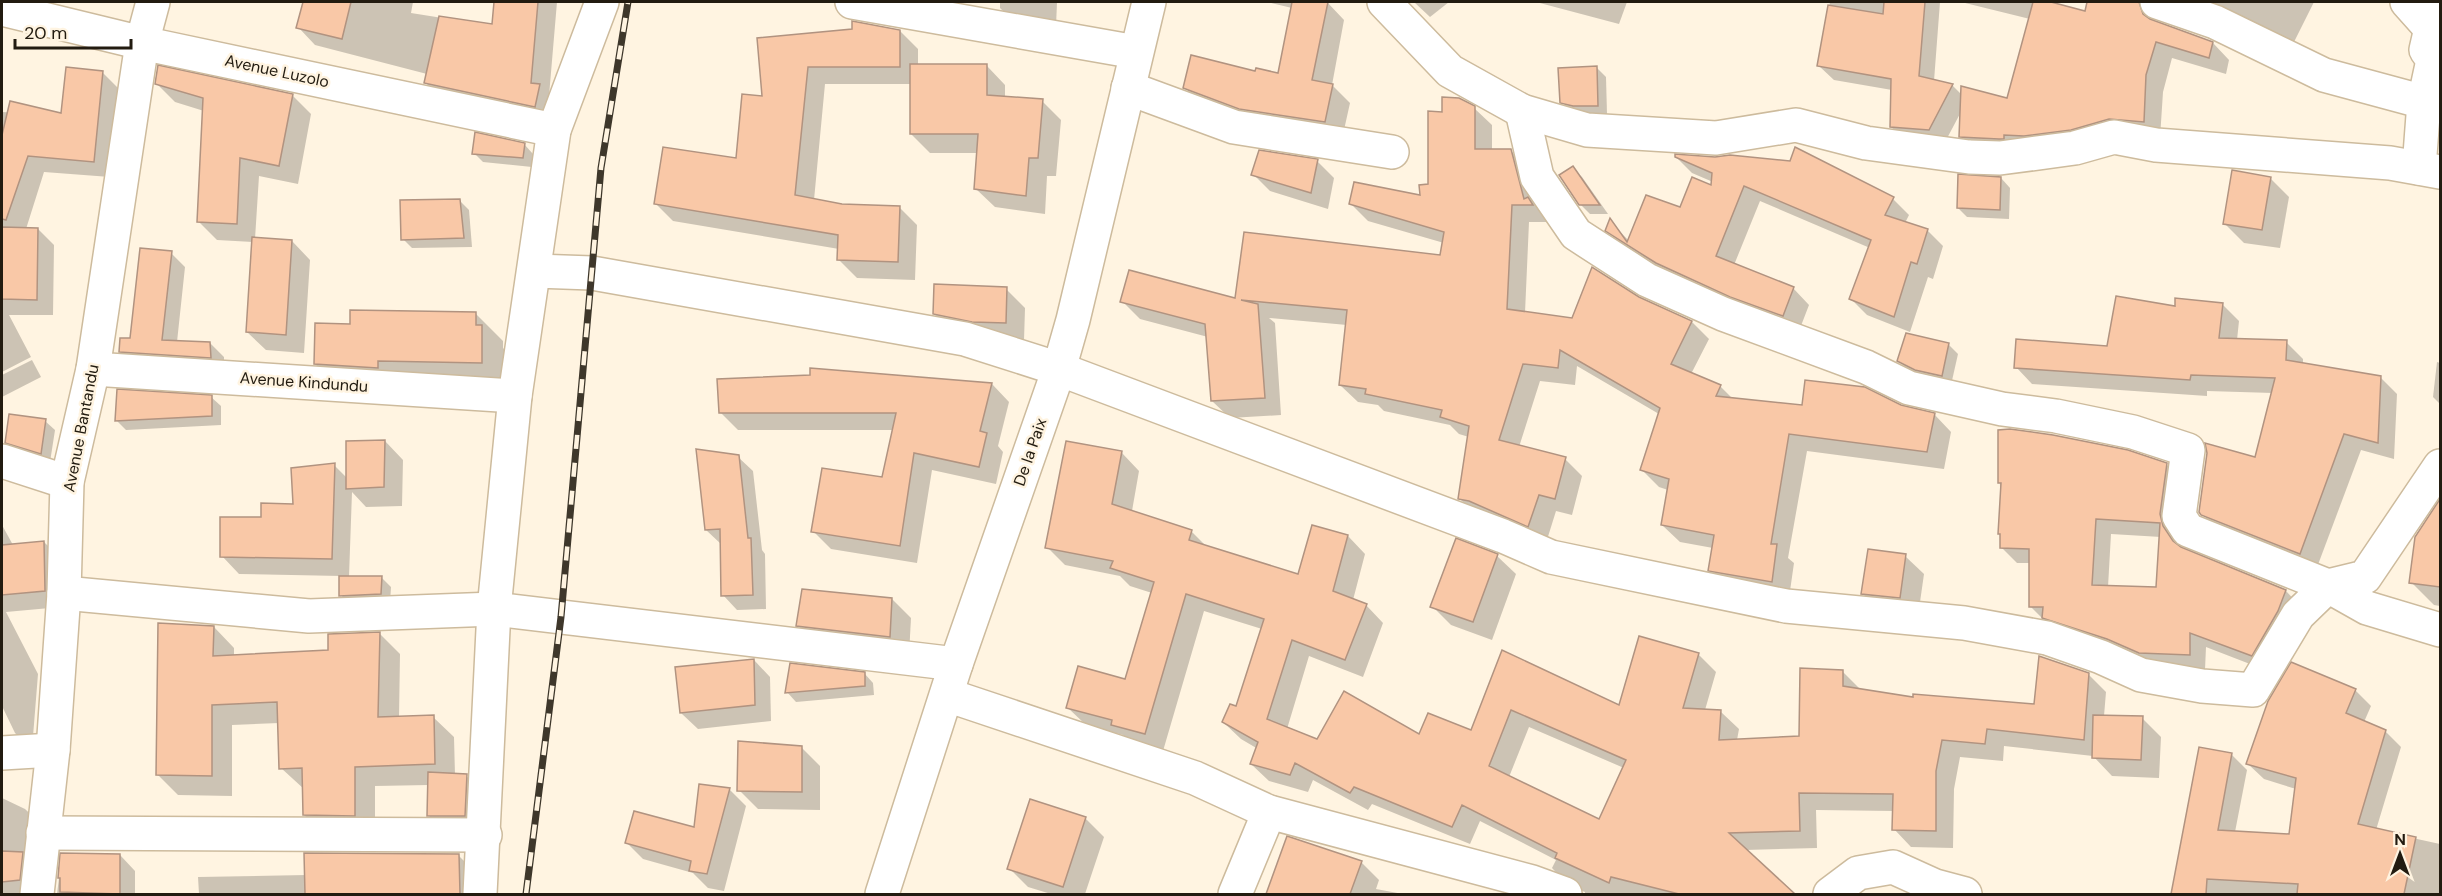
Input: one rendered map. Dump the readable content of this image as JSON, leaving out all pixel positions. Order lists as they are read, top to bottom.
{
  "streets": {
    "street": [
      "Avenue Luzolo",
      "Avenue Kindundu",
      "Avenue Bantandu",
      "De la Paix"
    ]
  },
  "crossings": [
    ["Avenue Luzolo", "Avenue Bantandu"],
    ["Avenue Kindundu", "Avenue Bantandu"]
  ],
  "scale_bar": "20 m",
  "north": "top"
}
